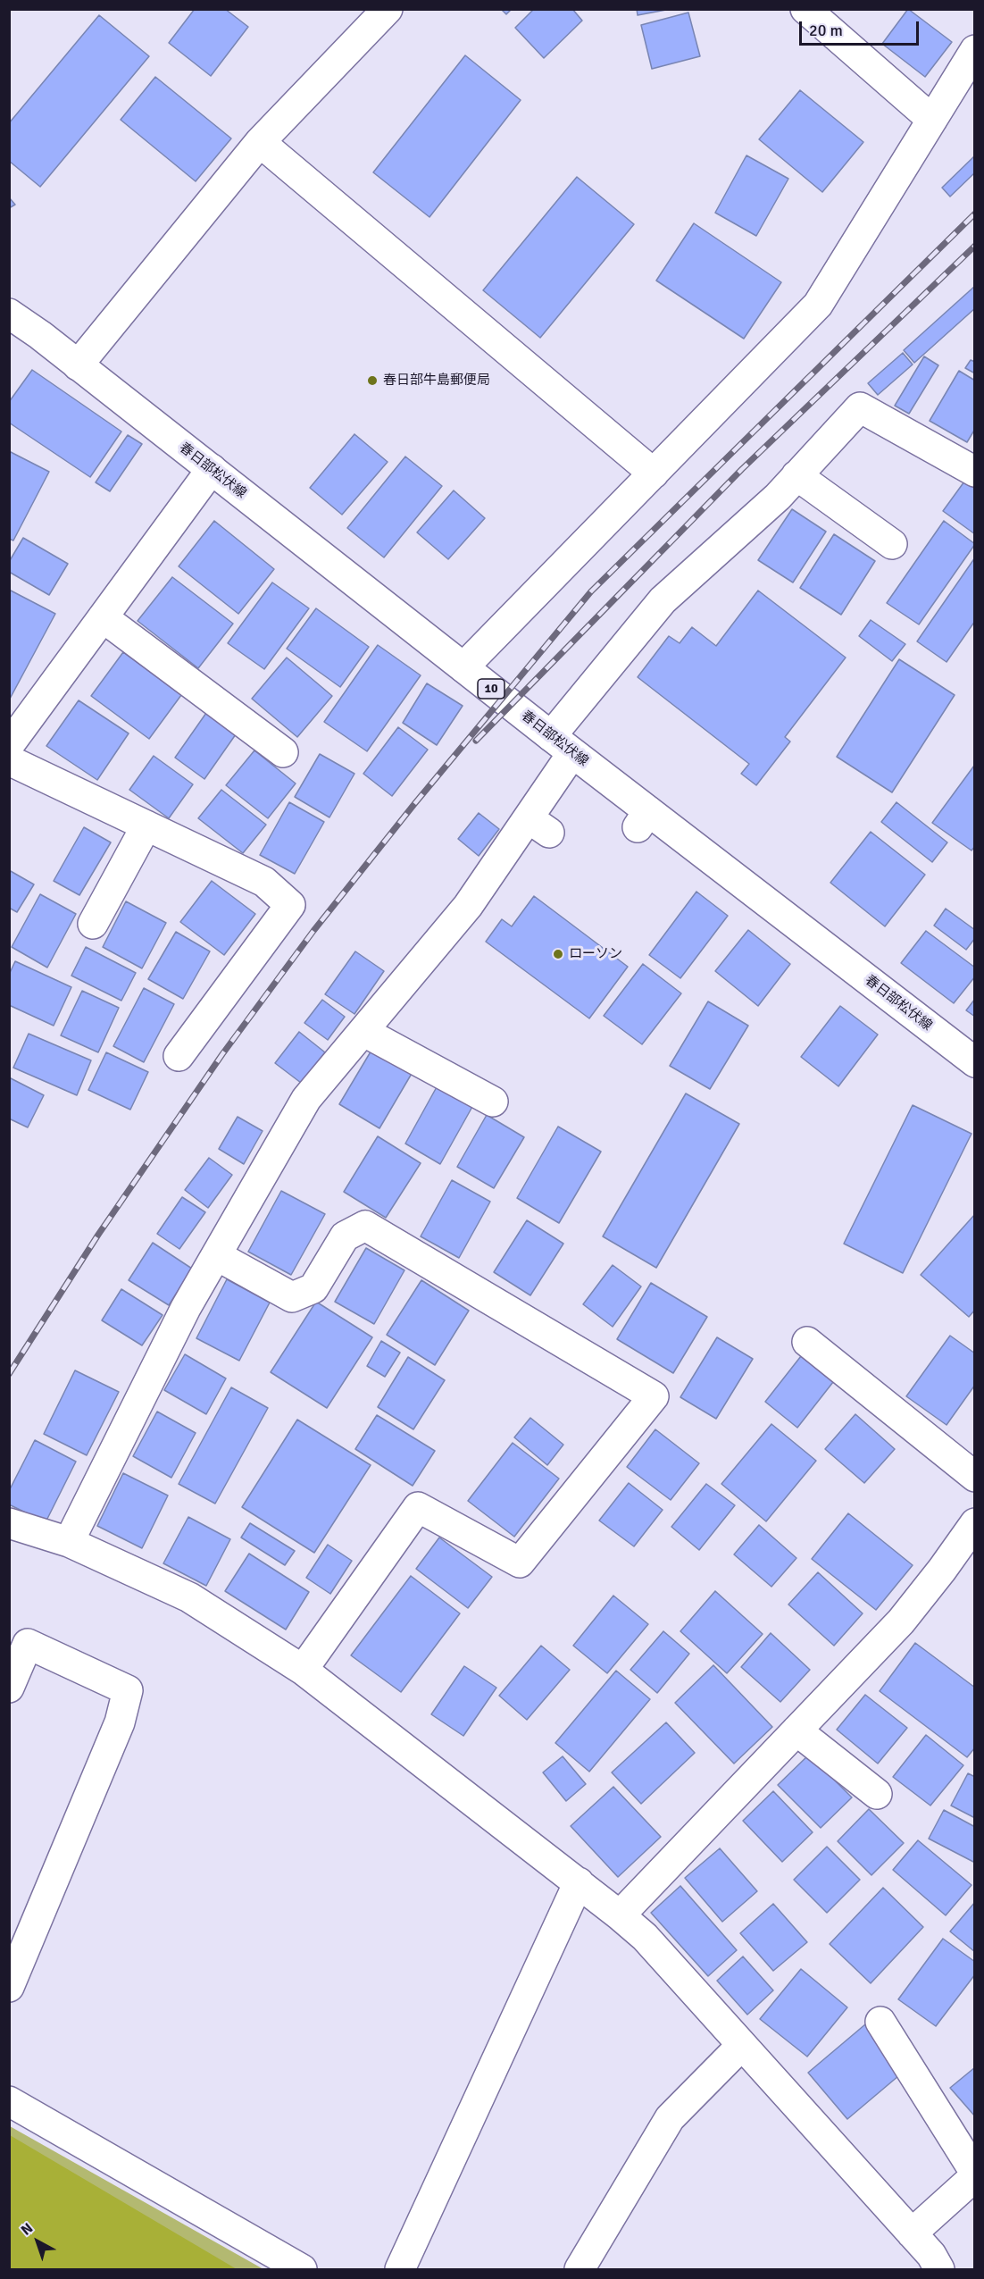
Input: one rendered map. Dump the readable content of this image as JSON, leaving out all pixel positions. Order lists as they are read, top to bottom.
{
  "streets": {
    "street": ["春日部松伏線", "10"]
  },
  "places": ["春日部牛島郵便局", "ローソン"],
  "scale_bar": "20 m",
  "north": "top left"
}
